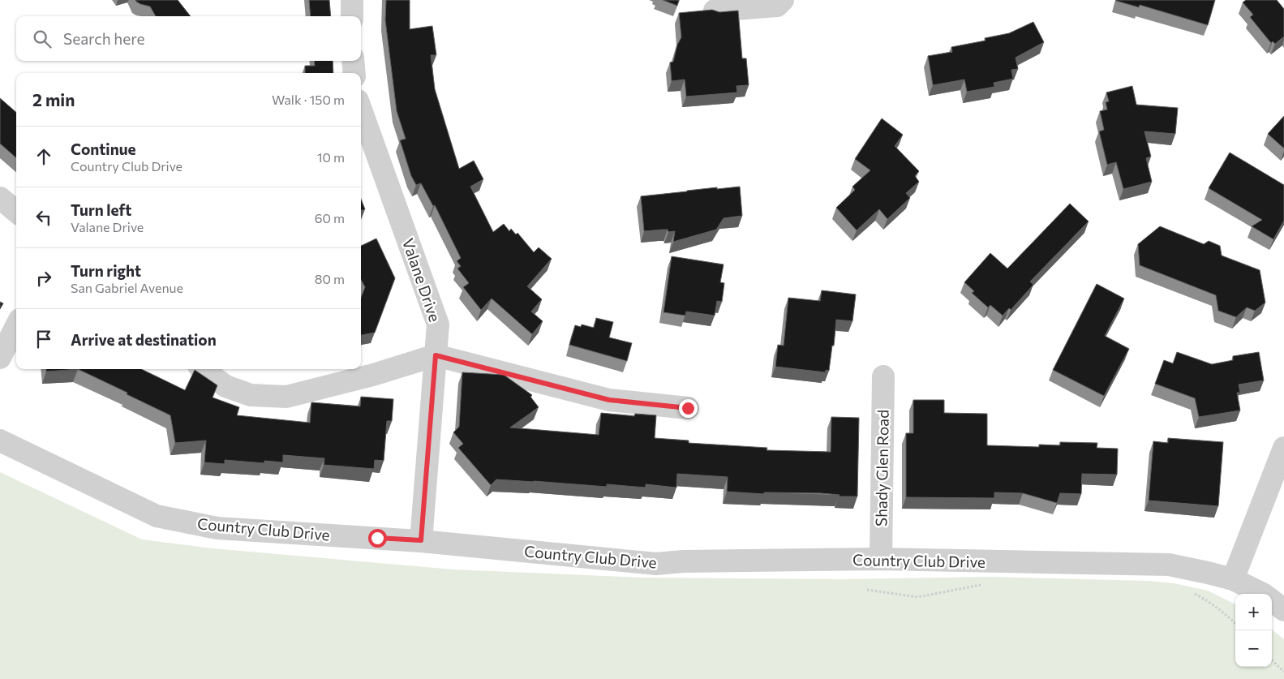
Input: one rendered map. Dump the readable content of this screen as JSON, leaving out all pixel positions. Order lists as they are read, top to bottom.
{
  "streets": {
    "street": ["Valane Drive", "Shady Glen Road", "Country Club Drive"]
  },
  "crossings": [
    ["Valane Drive", "Country Club Drive"],
    ["Shady Glen Road", "Country Club Drive"]
  ],
  "page": {
    "search": "Search here",
    "heading": ["2 min", "Walk · 150 m"],
    "list": [
      ["Continue", "Country Club Drive", "10 m"],
      ["Turn left", "Valane Drive", "60 m"],
      ["Turn right", "San Gabriel Avenue", "80 m"],
      "Arrive at destination"
    ],
    "map_buttons": ["+", "−"]
  }
}
